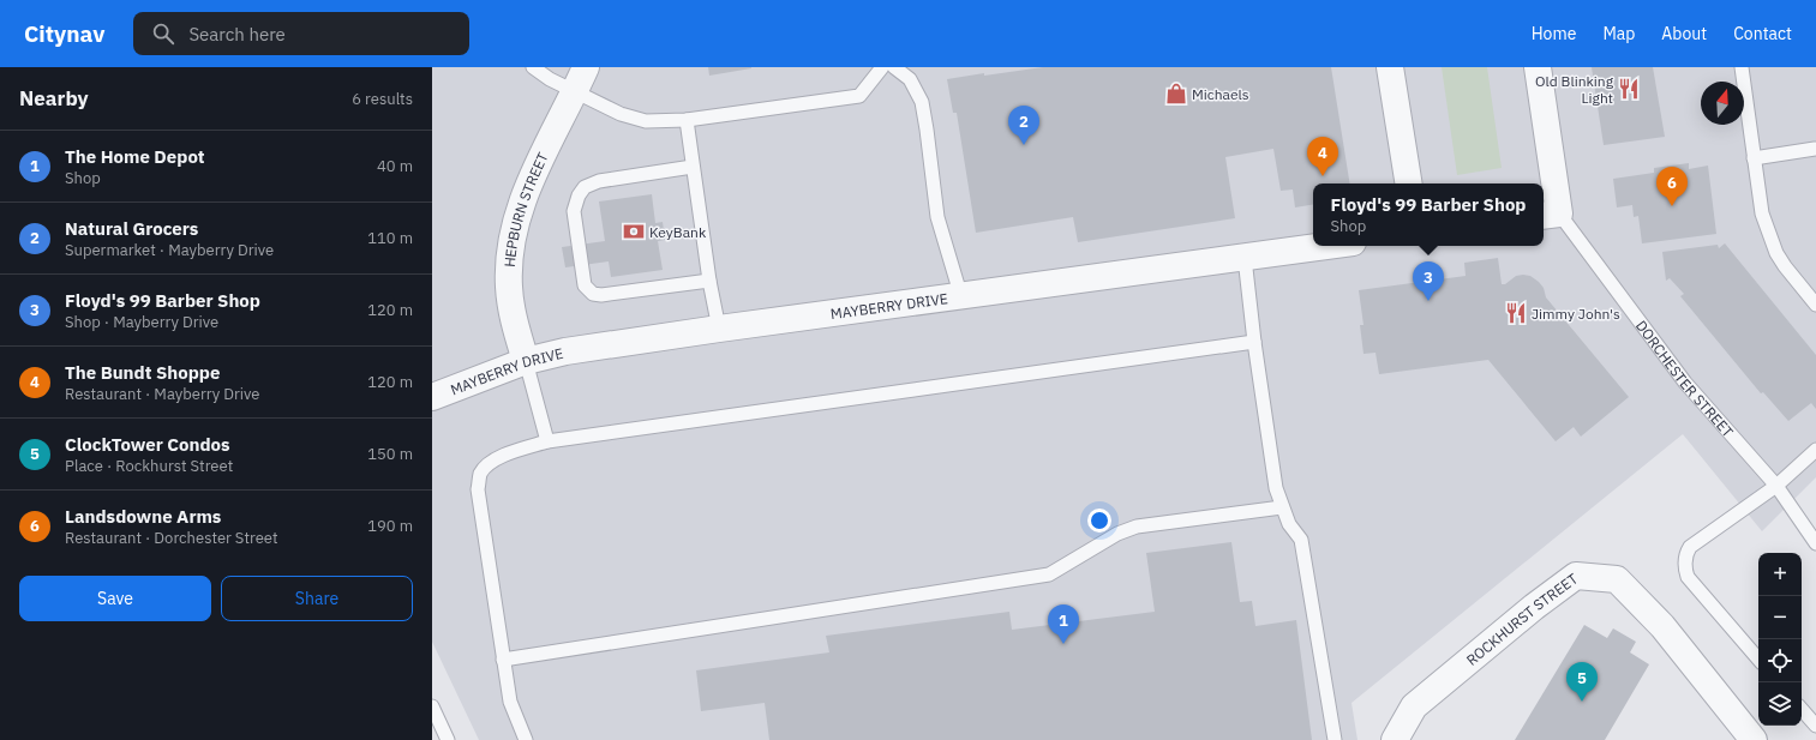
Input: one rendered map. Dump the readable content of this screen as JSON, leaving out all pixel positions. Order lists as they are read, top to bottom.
{
  "streets": {
    "street": [
      "HEPBURN STREET",
      "MAYBERRY DRIVE",
      "DORCHESTER STREET",
      "ROCKHURST STREET"
    ]
  },
  "crossings": [
    ["HEPBURN STREET", "MAYBERRY DRIVE"]
  ],
  "places": {
    "restaurant": ["Old Blinking Light", "Jimmy John's"],
    "shop": ["Michaels"],
    "bank": ["KeyBank"]
  },
  "north": "top",
  "page": {
    "header": "Citynav",
    "search": "Search here",
    "nav": [
      "Home",
      "Map",
      "About",
      "Contact"
    ],
    "heading": ["Nearby", "6 results"],
    "pins": [
      "2",
      "4",
      "6",
      "3",
      "1",
      "5"
    ],
    "list": [
      {
        "mark": "1",
        "name": "The Home Depot",
        "note": "Shop",
        "value": "40 m"
      },
      {
        "mark": "2",
        "name": "Natural Grocers",
        "note": "Supermarket · Mayberry Drive",
        "value": "110 m"
      },
      {
        "mark": "3",
        "name": "Floyd's 99 Barber Shop",
        "note": "Shop · Mayberry Drive",
        "value": "120 m"
      },
      {
        "mark": "4",
        "name": "The Bundt Shoppe",
        "note": "Restaurant · Mayberry Drive",
        "value": "120 m"
      },
      {
        "mark": "5",
        "name": "ClockTower Condos",
        "note": "Place · Rockhurst Street",
        "value": "150 m"
      },
      {
        "mark": "6",
        "name": "Landsdowne Arms",
        "note": "Restaurant · Dorchester Street",
        "value": "190 m"
      }
    ],
    "popup": ["Floyd's 99 Barber Shop", "Shop"],
    "map_buttons": ["+", "−"],
    "buttons": ["Save", "Share"]
  }
}
